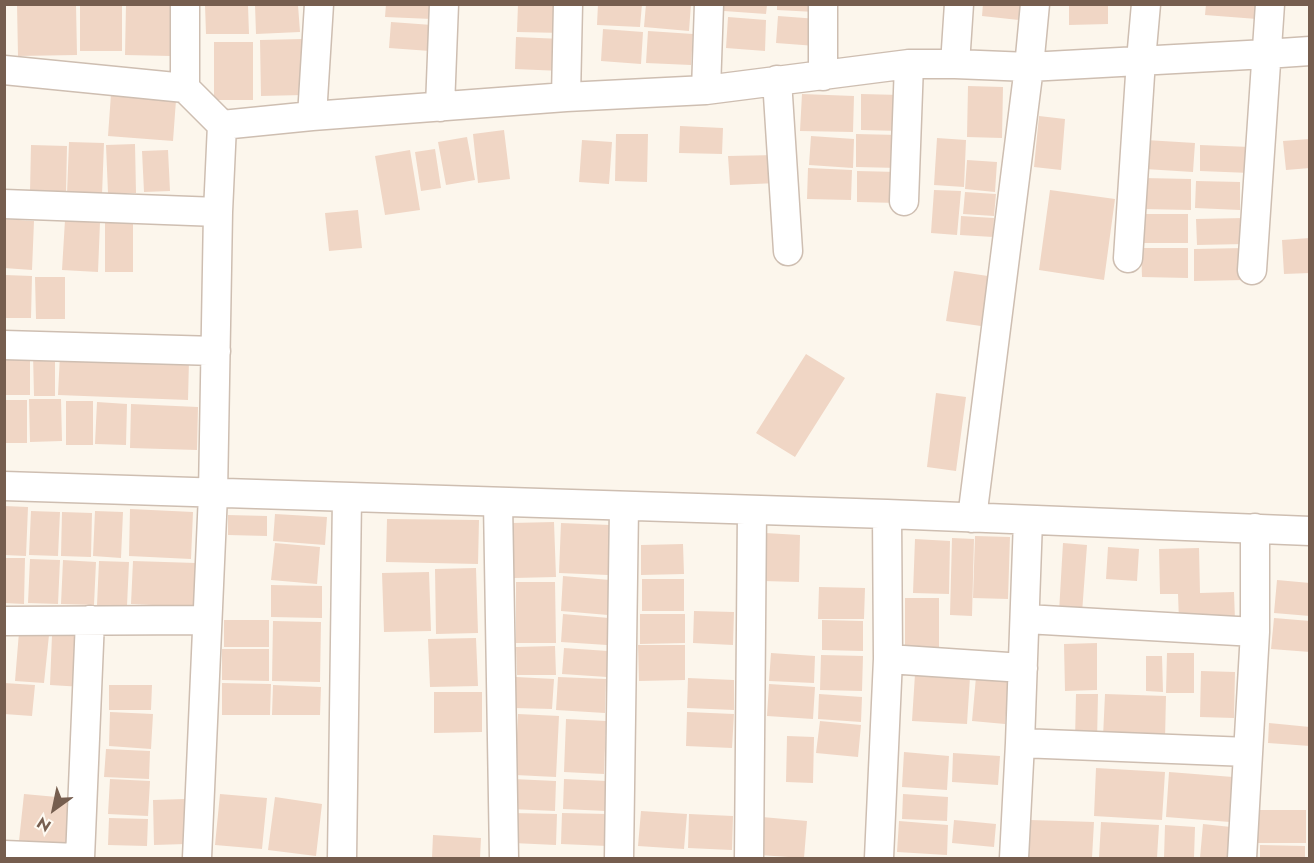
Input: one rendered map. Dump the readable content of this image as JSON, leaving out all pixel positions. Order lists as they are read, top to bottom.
{
  "north": "bottom left"
}
